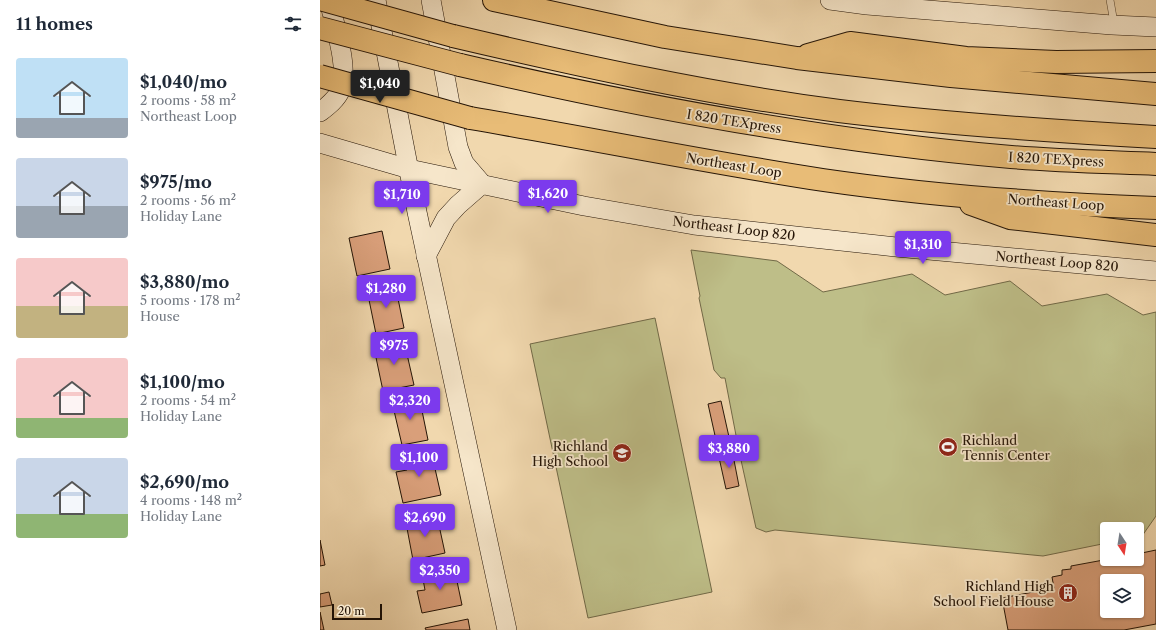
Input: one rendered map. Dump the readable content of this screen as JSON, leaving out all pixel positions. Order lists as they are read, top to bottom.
{
  "streets": {
    "highway": ["I 820 TEXpress", "Northeast Loop"],
    "main road": ["Northeast Loop 820"]
  },
  "places": {
    "sports": ["Richland Tennis Center"],
    "school or university": ["Richland High School"],
    "building": ["Richland High School Field House"]
  },
  "scale_bar": "20 m",
  "north": "bottom",
  "page": {
    "heading": "11 homes",
    "list": [
      {
        "name": "$1,040/mo",
        "note": "2 rooms · 58 m² · Northeast Loop"
      },
      {
        "name": "$975/mo",
        "note": "2 rooms · 56 m² · Holiday Lane"
      },
      {
        "name": "$3,880/mo",
        "note": "5 rooms · 178 m² · House"
      },
      {
        "name": "$1,100/mo",
        "note": "2 rooms · 54 m² · Holiday Lane"
      },
      {
        "name": "$2,690/mo",
        "note": "4 rooms · 148 m² · Holiday Lane"
      }
    ],
    "price": [
      "$1,040",
      "$1,620",
      "$1,710",
      "$1,310",
      "$1,280",
      "$975",
      "$2,320",
      "$3,880",
      "$1,100",
      "$2,690",
      "$2,350"
    ],
    "scale": "20 m"
  }
}
